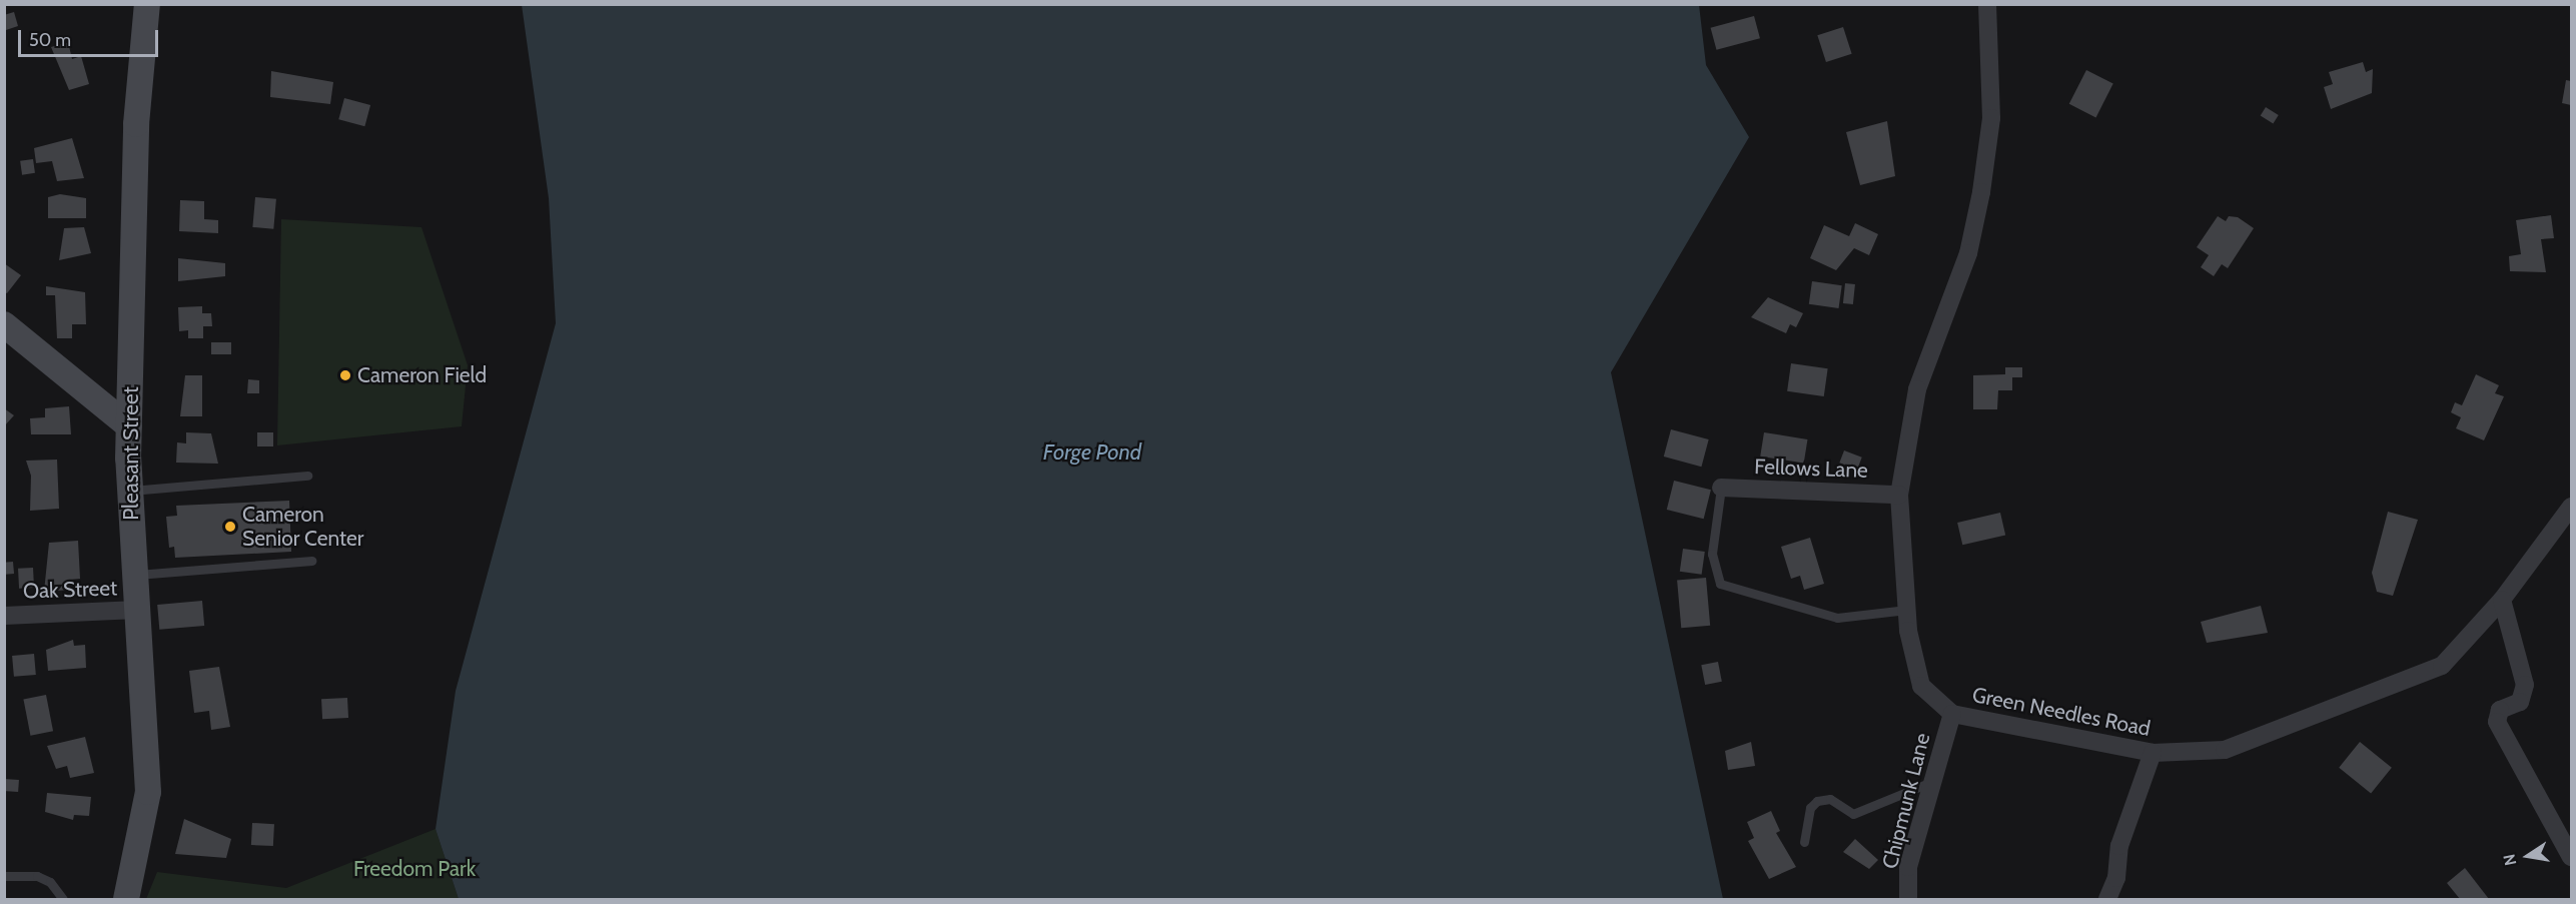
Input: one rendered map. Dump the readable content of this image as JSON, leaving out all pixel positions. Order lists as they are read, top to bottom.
{
  "streets": {
    "main road": ["Pleasant Street"],
    "street": [
      "Fellows Lane",
      "Oak Street",
      "Green Needles Road",
      "Chipmunk Lane"
    ]
  },
  "crossings": [
    ["Pleasant Street", "Oak Street"],
    ["Fellows Lane", "Green Needles Road"],
    ["Green Needles Road", "Chipmunk Lane"]
  ],
  "water": ["Forge Pond"],
  "parks": ["Freedom Park"],
  "places": ["Cameron Field", "Cameron Senior Center"],
  "scale_bar": "50 m",
  "north": "left"
}
